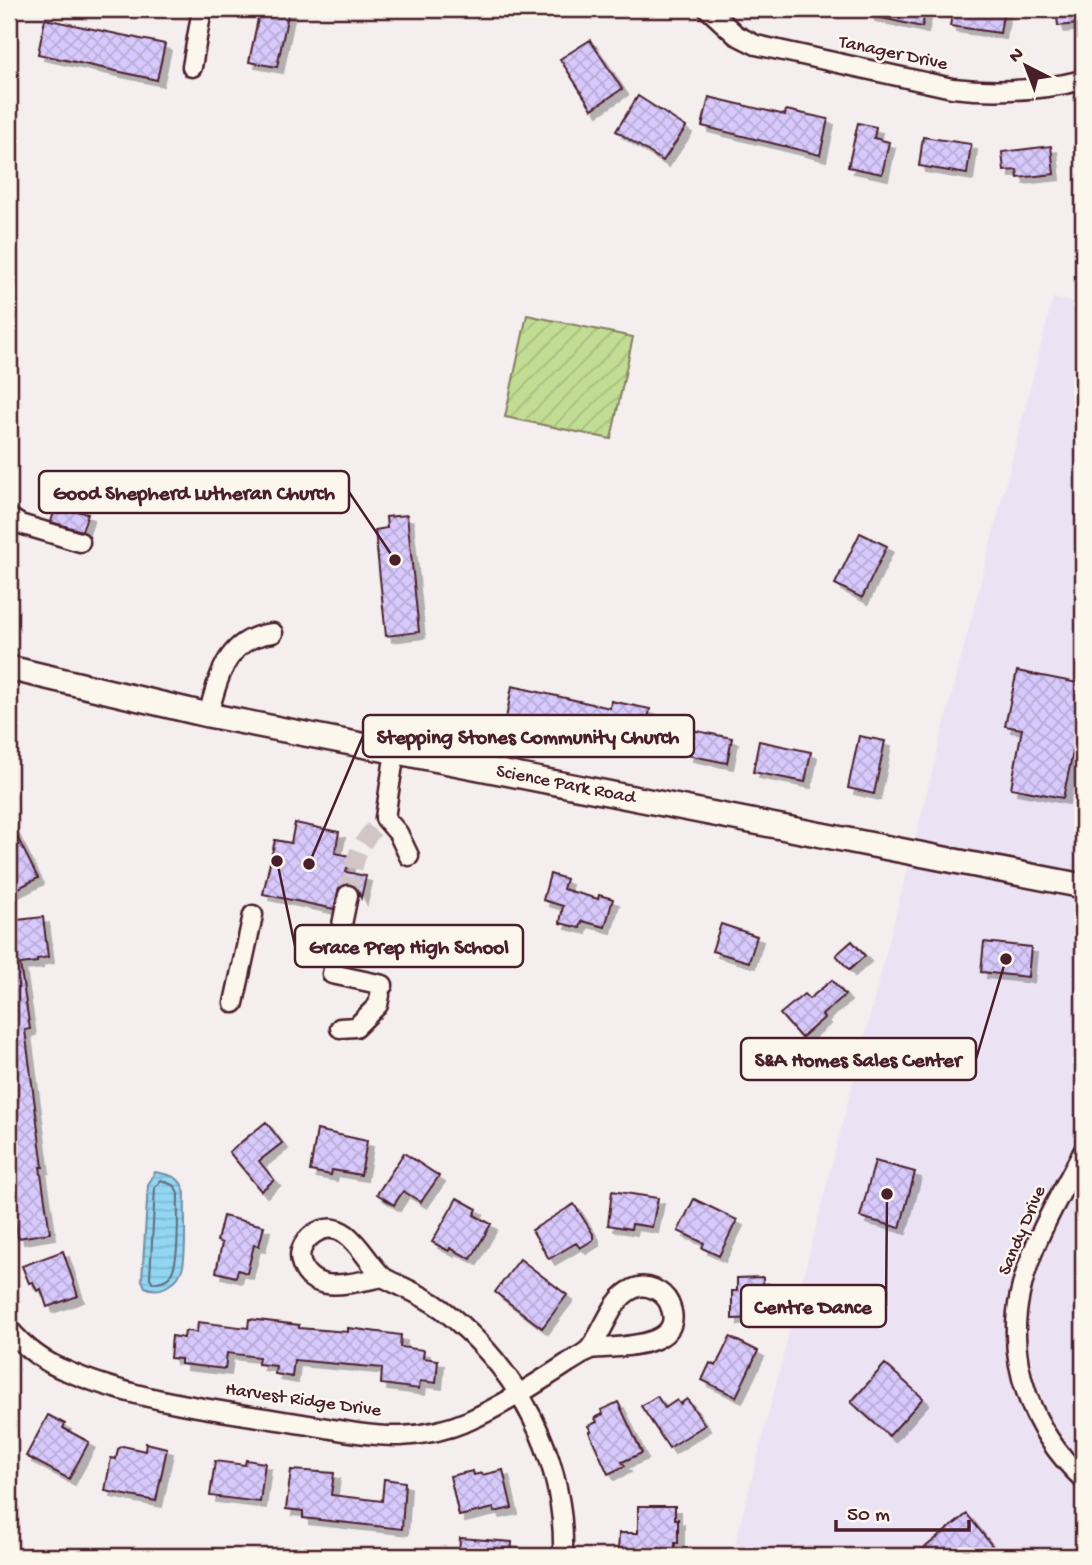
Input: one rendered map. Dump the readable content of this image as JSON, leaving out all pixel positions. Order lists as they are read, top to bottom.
{
  "streets": {
    "main road": ["Science Park Road"],
    "street": ["Tanager Drive", "Sandy Drive", "Harvest Ridge Drive"]
  },
  "places": [
    "Good Shepherd Lutheran Church",
    "Grace Prep High School",
    "Stepping Stones Community Church",
    "S&A Homes Sales Center",
    "Centre Dance"
  ],
  "scale_bar": "50 m",
  "north": "top left"
}
